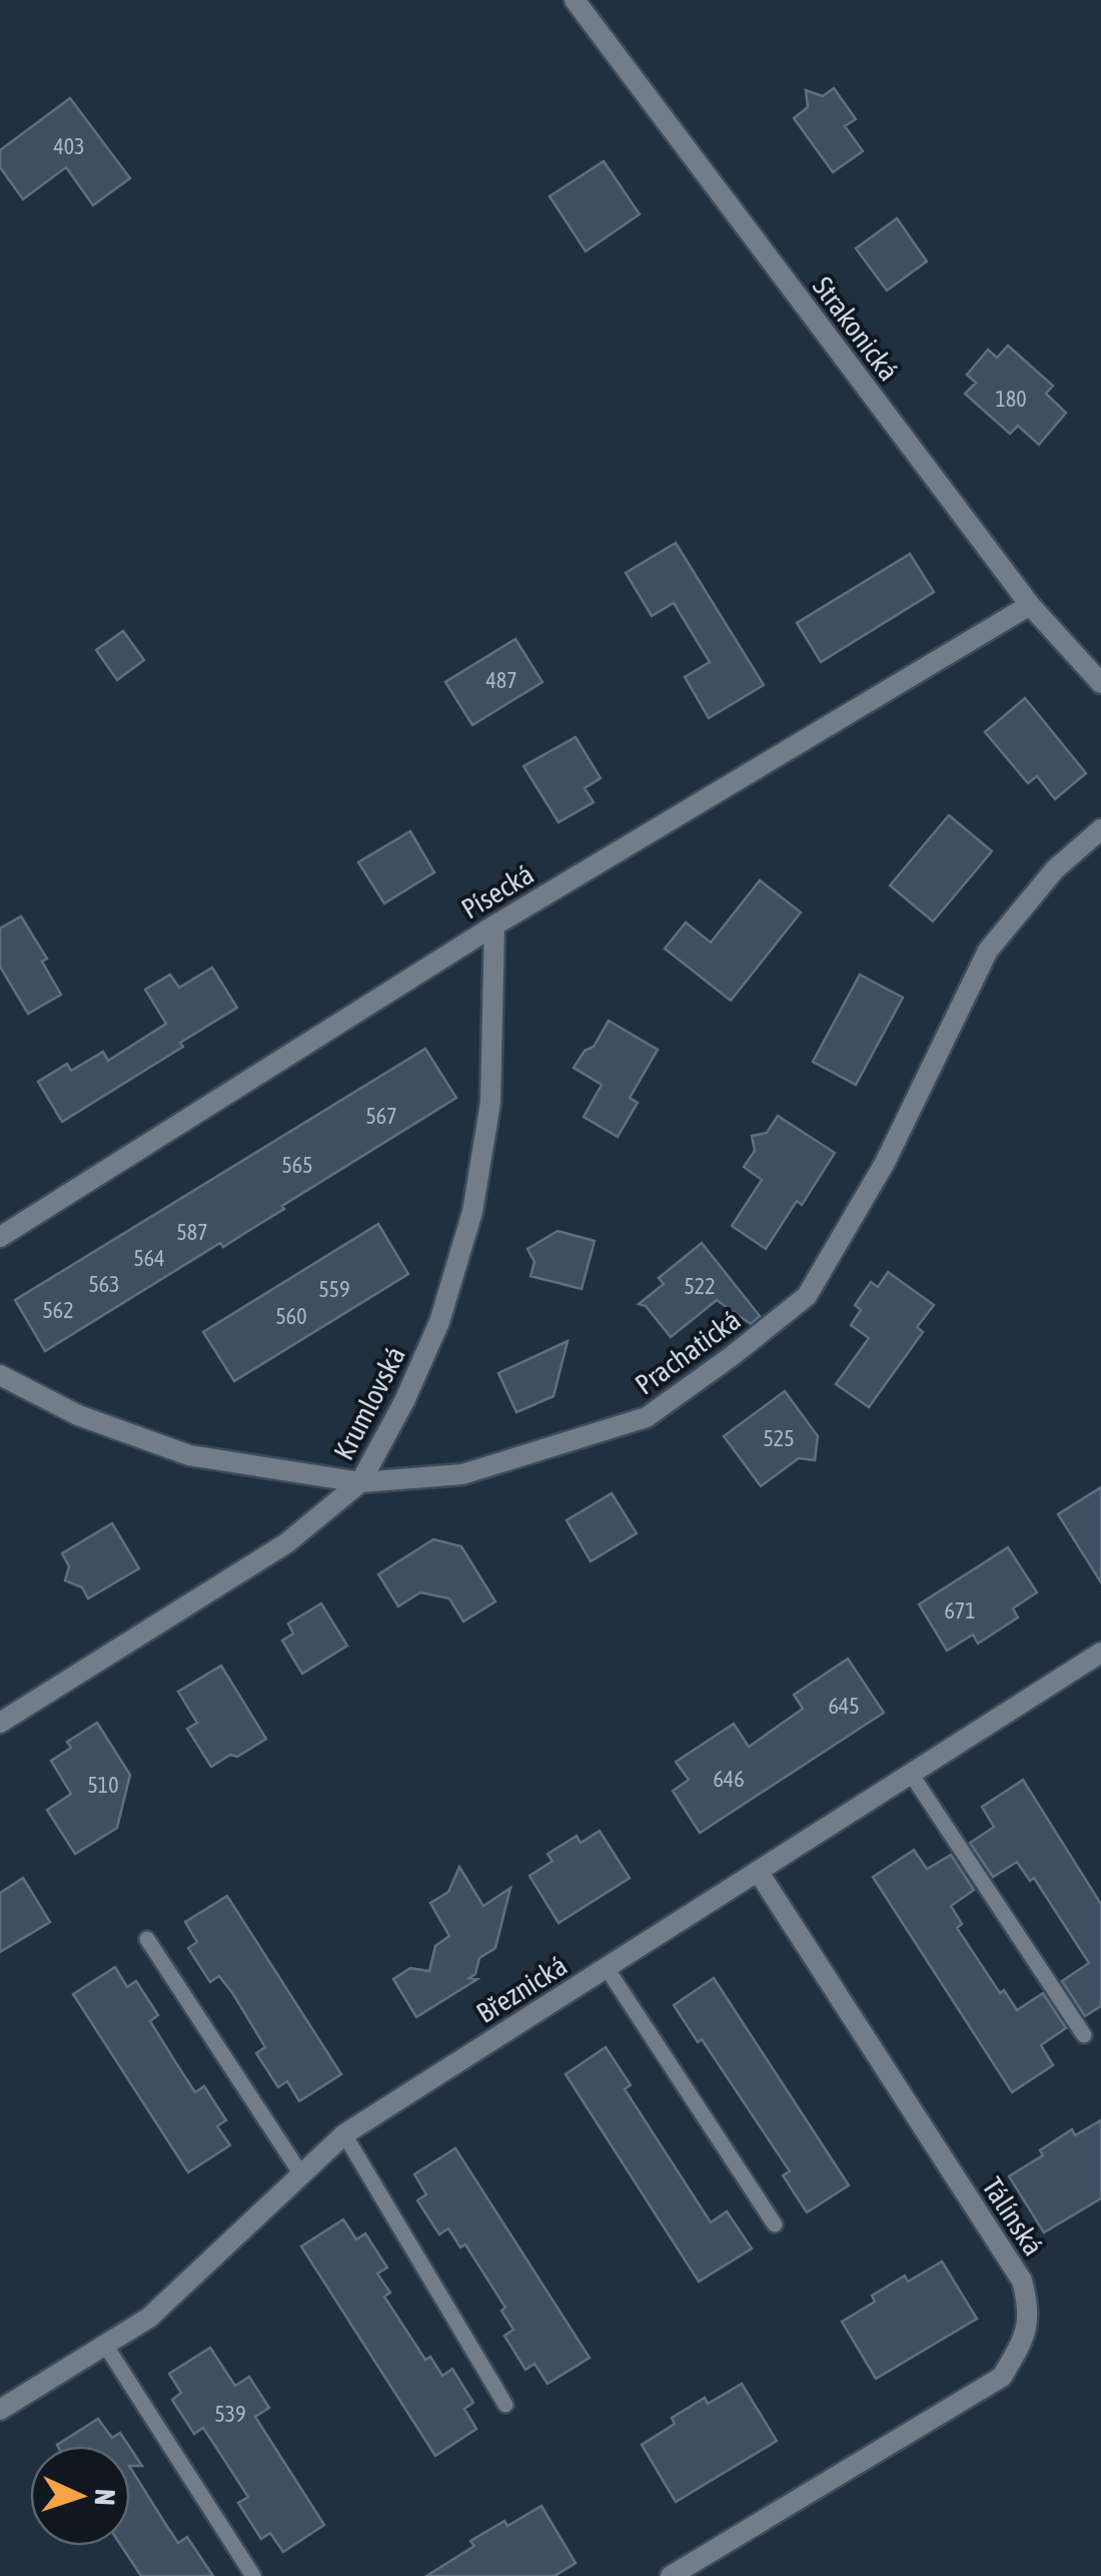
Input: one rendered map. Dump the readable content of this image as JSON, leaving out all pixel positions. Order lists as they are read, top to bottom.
{
  "streets": {
    "street": [
      "Strakonická",
      "Písecká",
      "Prachatická",
      "Krumlovská",
      "Březnická",
      "Tálínská"
    ]
  },
  "crossings": [
    ["Strakonická", "Písecká"],
    ["Písecká", "Krumlovská"],
    ["Prachatická", "Krumlovská"],
    ["Březnická", "Tálínská"]
  ],
  "house_numbers": [
    "403",
    "180",
    "487",
    "567",
    "565",
    "587",
    "564",
    "563",
    "522",
    "559",
    "562",
    "560",
    "525",
    "671",
    "645",
    "646",
    "510",
    "539"
  ],
  "north": "right"
}
